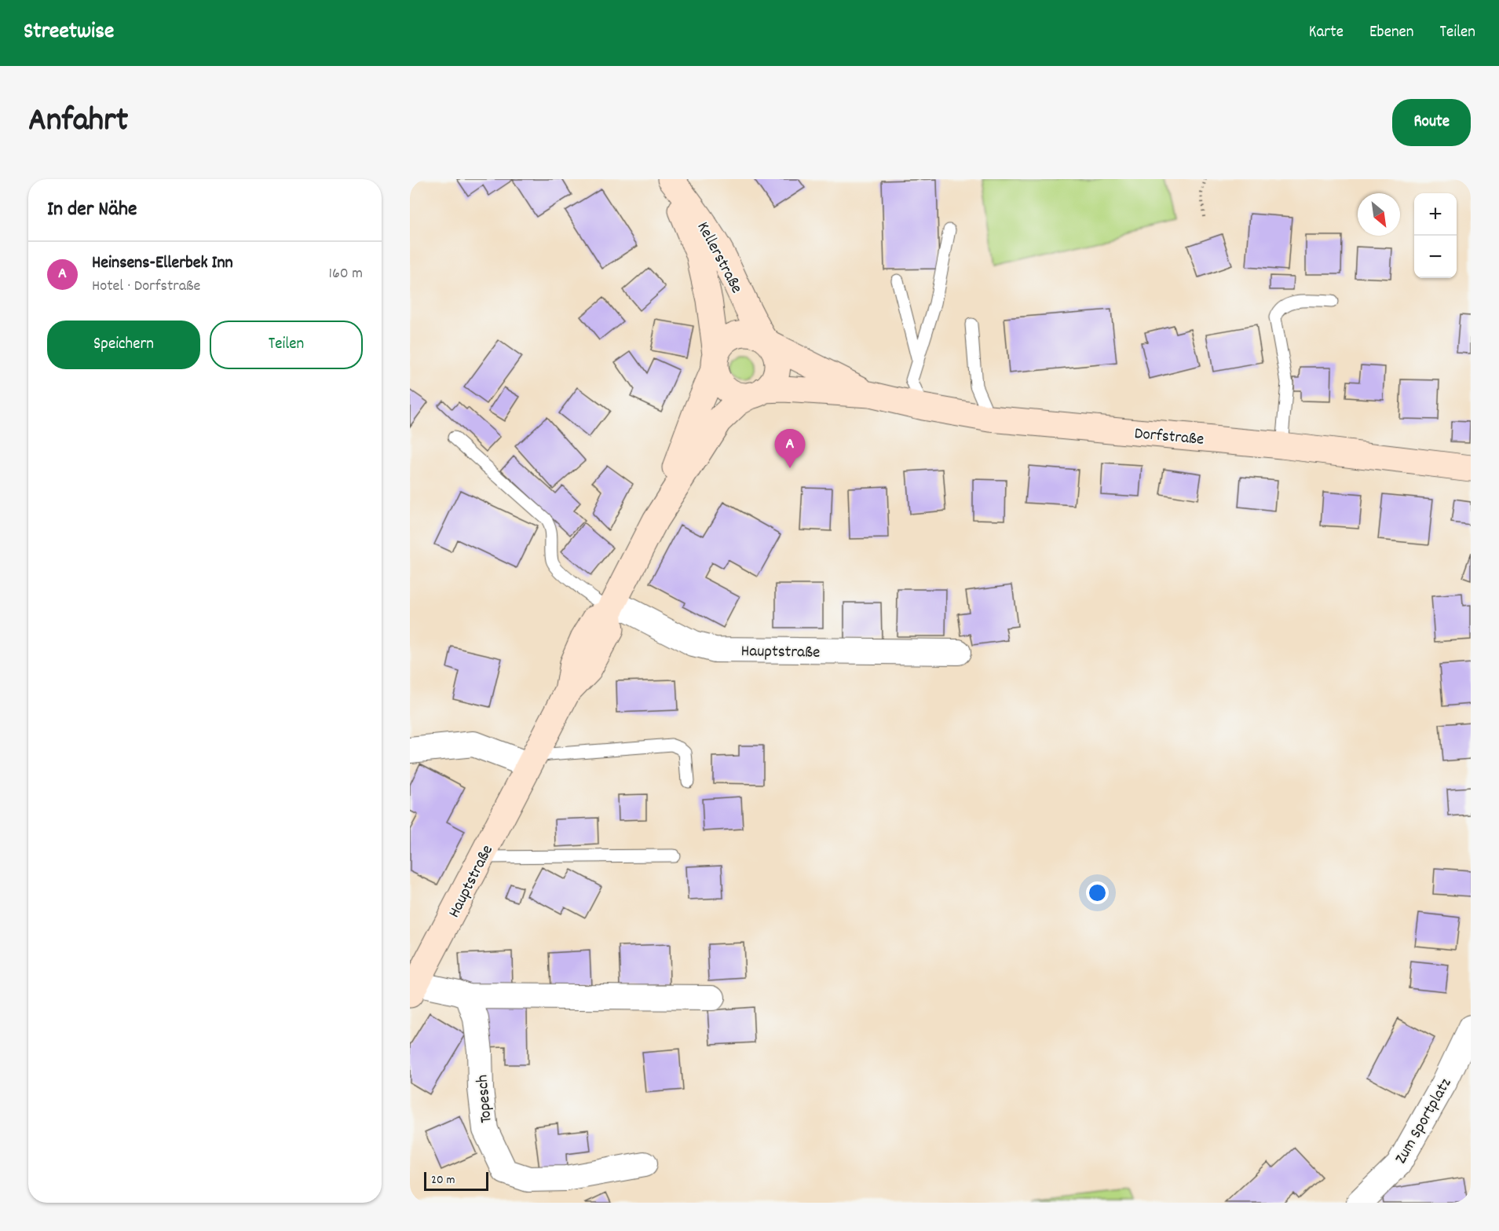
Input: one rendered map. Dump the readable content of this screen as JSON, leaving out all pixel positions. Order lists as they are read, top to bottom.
{
  "streets": {
    "main road": ["Kellerstraße", "Dorfstraße", "Hauptstraße"],
    "street": ["Topesch", "Zum Sportplatz"]
  },
  "crossings": [
    ["Kellerstraße", "Dorfstraße"],
    ["Kellerstraße", "Hauptstraße"],
    ["Dorfstraße", "Hauptstraße"]
  ],
  "scale_bar": "20 m",
  "north": "bottom right",
  "page": {
    "header": "Streetwise",
    "nav": ["Karte", "Ebenen", "Teilen"],
    "title": "Anfahrt",
    "buttons": [
      "Route",
      ["Speichern", "Teilen"]
    ],
    "heading": "In der Nähe",
    "map_buttons": ["+", "−"],
    "list": [
      {
        "mark": "A",
        "name": "Heinsens-Ellerbek Inn",
        "note": "Hotel · Dorfstraße",
        "value": "160 m"
      }
    ],
    "pins": "A",
    "scale": "20 m"
  }
}
